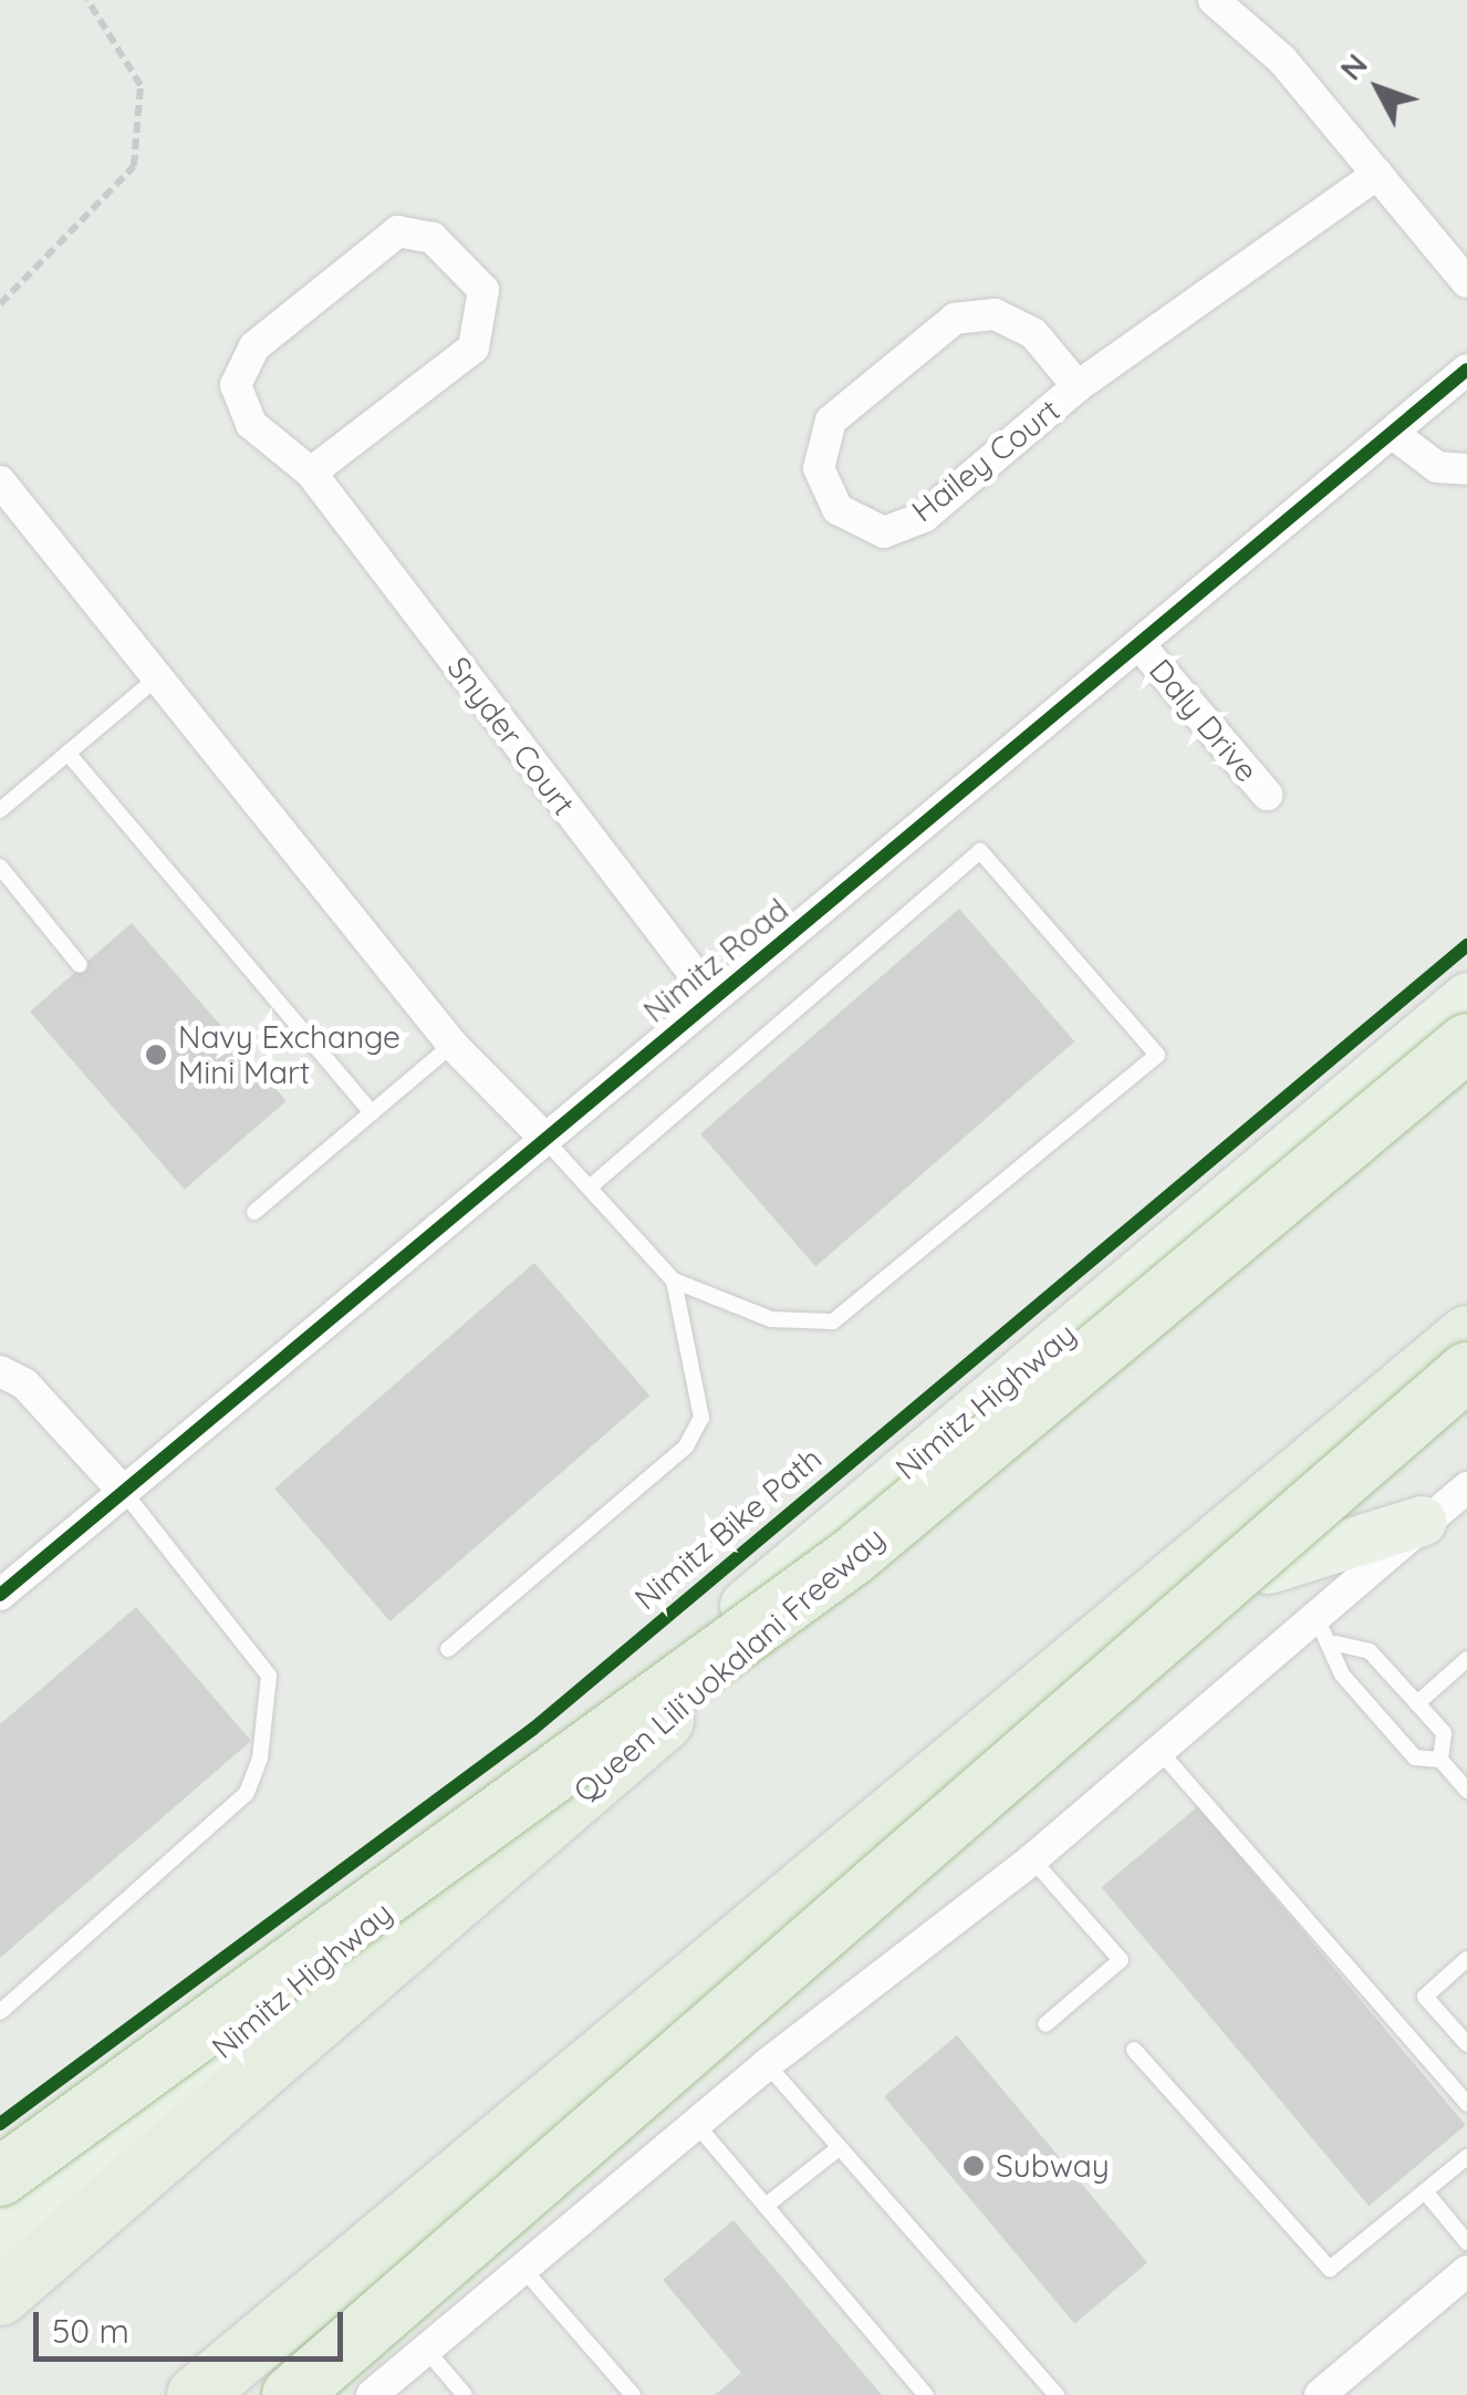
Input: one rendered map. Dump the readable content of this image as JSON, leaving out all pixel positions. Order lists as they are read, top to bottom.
{
  "streets": {
    "highway": ["Queen Liliʻuokalani Freeway"],
    "main road": ["Nimitz Highway"],
    "street": [
      "Hailey Court",
      "Daly Drive",
      "Snyder Court",
      "Nimitz Road"
    ],
    "cycle path": ["Nimitz Bike Path"]
  },
  "crossings": [
    ["Daly Drive", "Nimitz Road"],
    ["Snyder Court", "Nimitz Road"]
  ],
  "places": ["Navy Exchange Mini Mart", "Subway"],
  "scale_bar": "50 m",
  "north": "top left"
}
